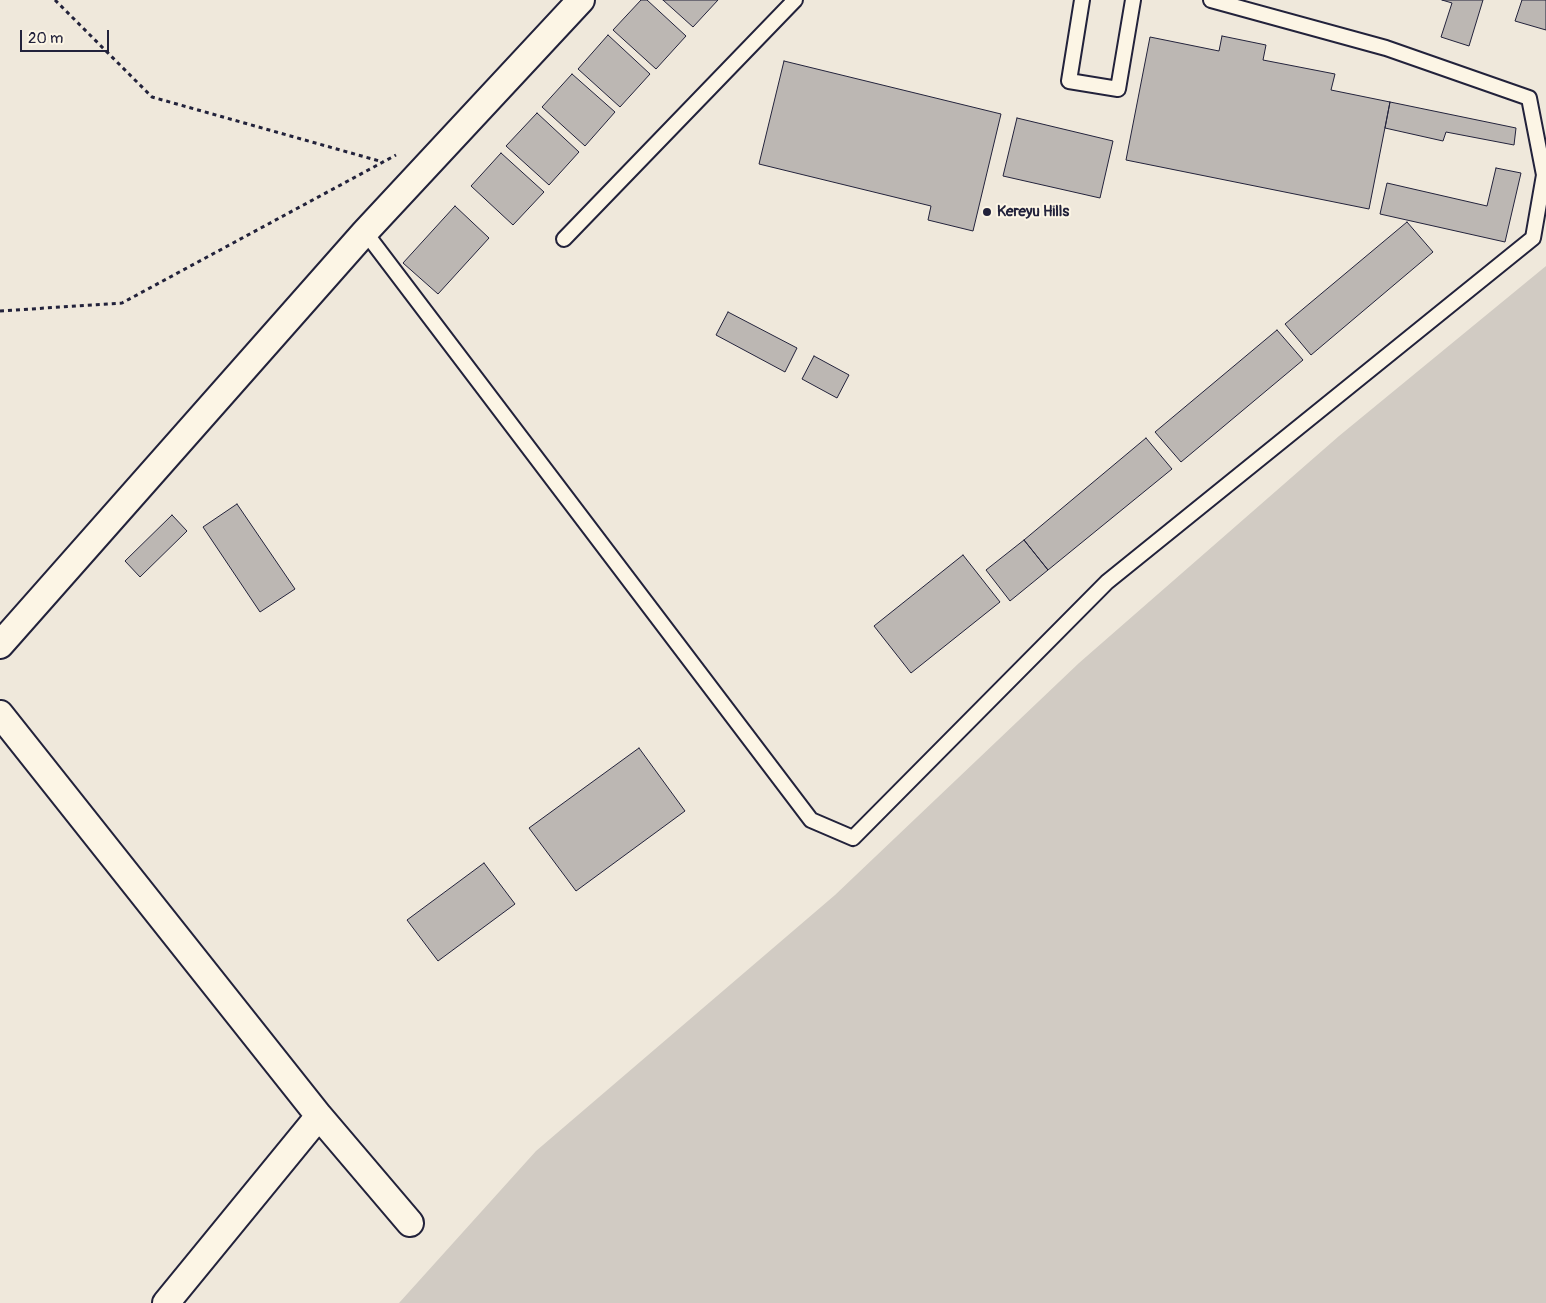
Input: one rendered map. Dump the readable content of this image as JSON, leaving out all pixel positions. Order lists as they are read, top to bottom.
{
  "places": ["Kereyu Hills"],
  "scale_bar": "20 m"
}
